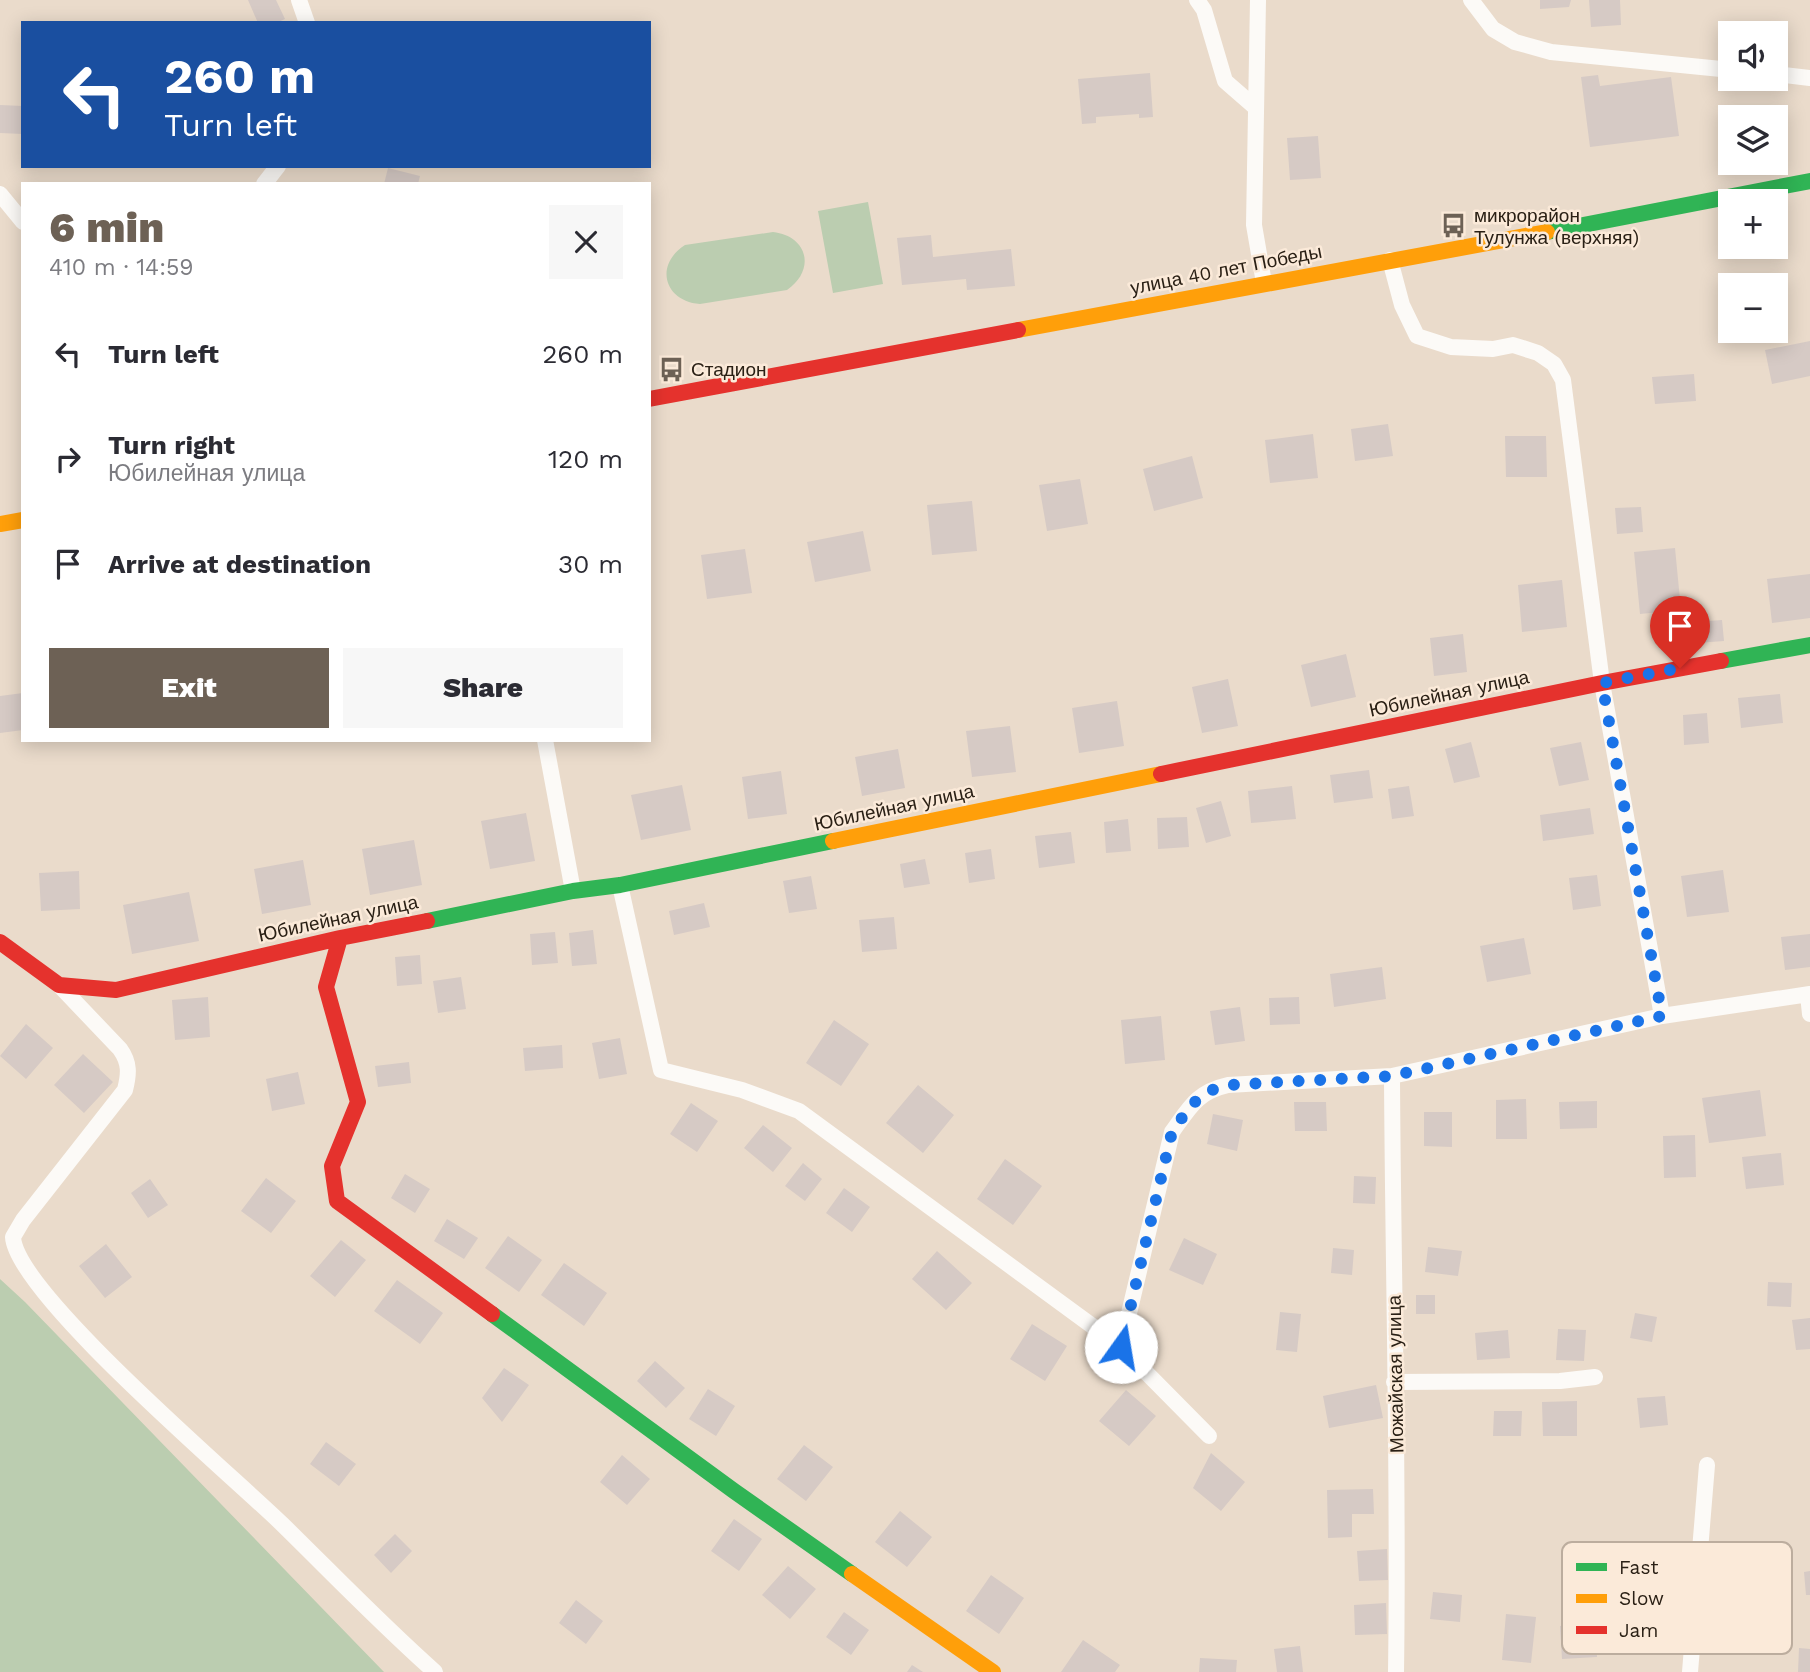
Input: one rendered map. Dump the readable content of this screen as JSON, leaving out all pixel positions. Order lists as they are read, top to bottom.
{
  "streets": {
    "street": ["улица 40 лет Победы", "Юбилейная улица", "Можайская улица"]
  },
  "places": {
    "bus stop": ["микрорайон Тулунжа (верхняя)", "Стадион"]
  },
  "legend": ["Fast", "Slow", "Jam"],
  "page": {
    "map_buttons": ["+", "−"],
    "turn": ["260 m", "Turn left"],
    "heading": ["6 min", "410 m · 14:59"],
    "list": [
      {
        "name": "Turn left",
        "value": "260 m"
      },
      {
        "name": "Turn right",
        "note": "Юбилейная улица",
        "value": "120 m"
      },
      {
        "name": "Arrive at destination",
        "value": "30 m"
      }
    ],
    "buttons": ["Exit", "Share"]
  }
}
